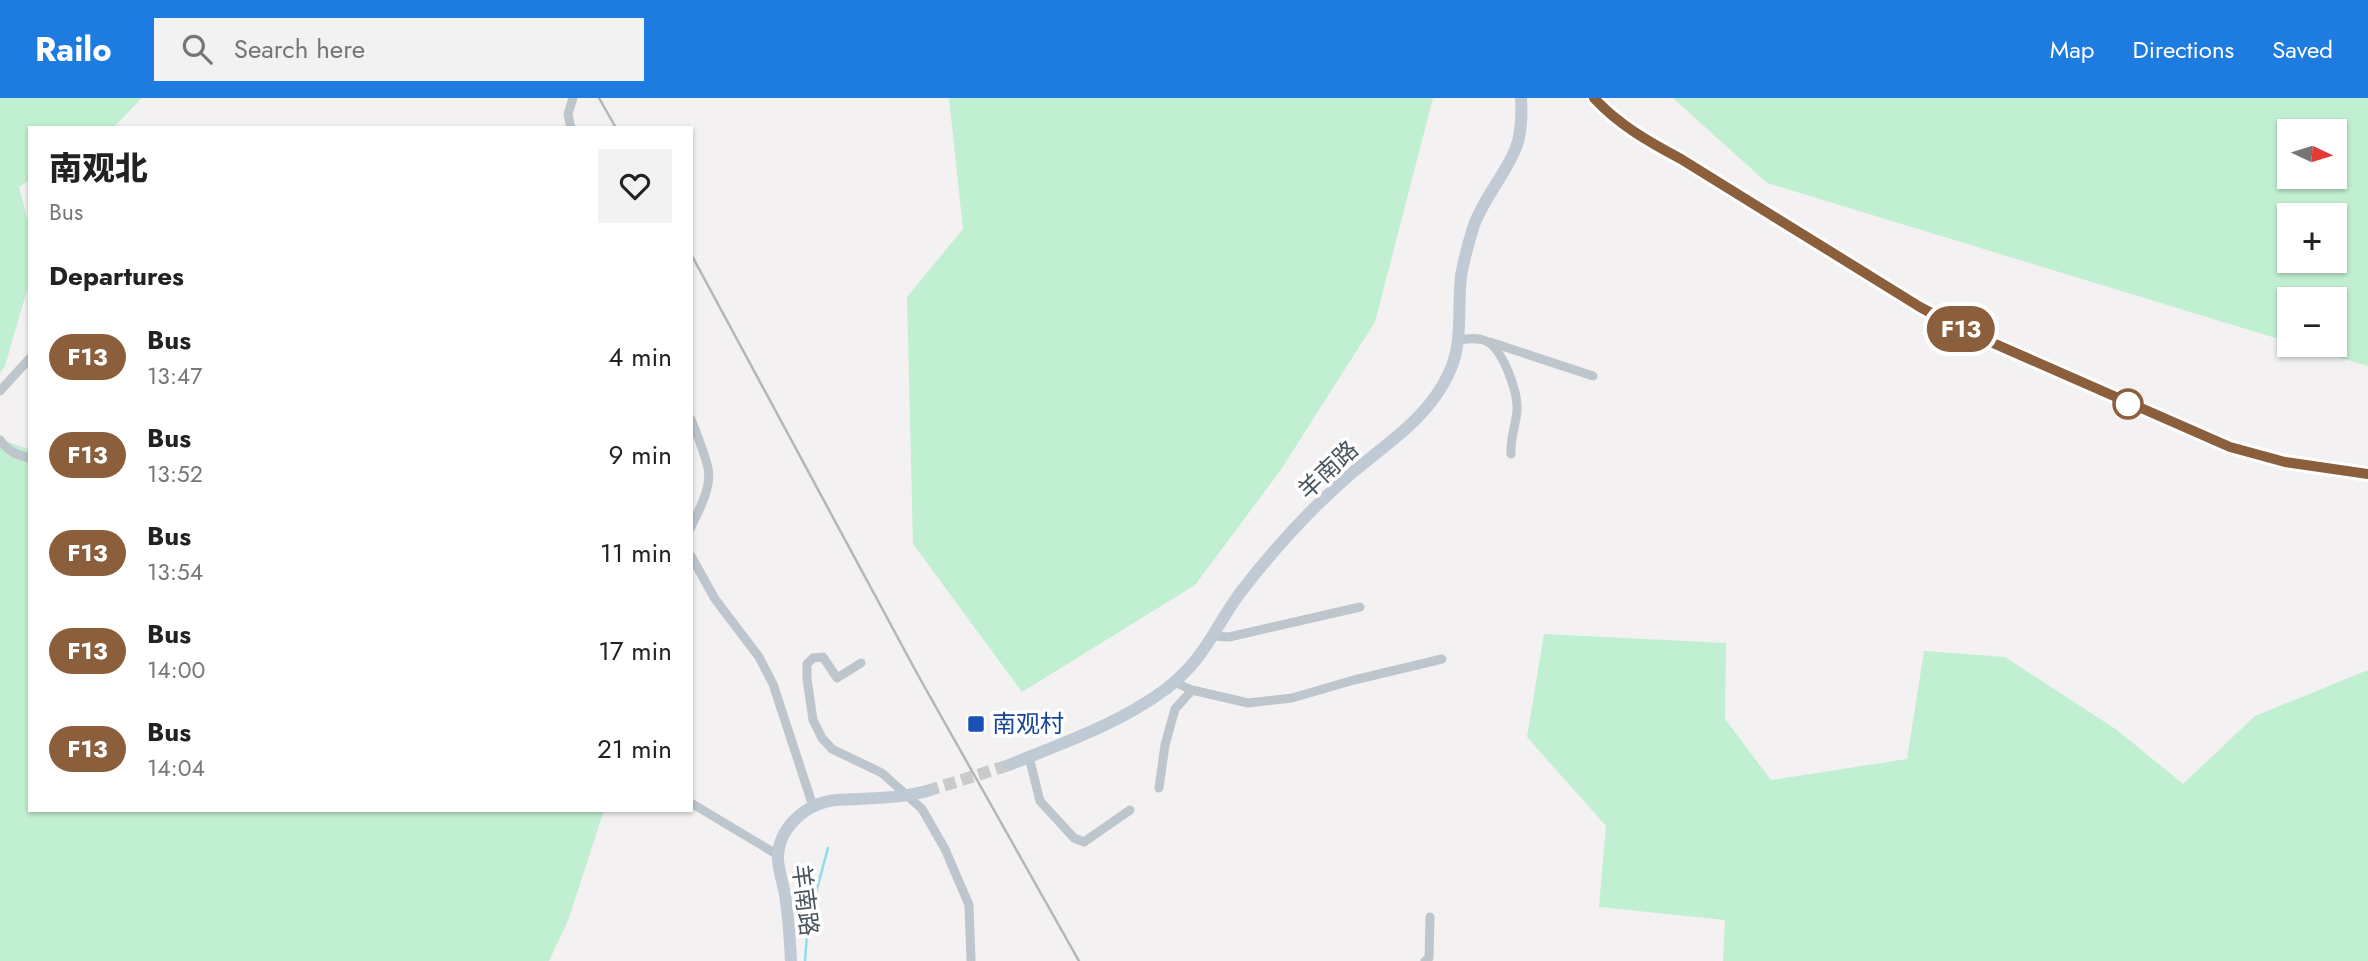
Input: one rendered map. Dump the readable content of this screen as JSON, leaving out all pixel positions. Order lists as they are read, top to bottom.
{
  "streets": {
    "street": ["羊南路"]
  },
  "places": {
    "transit": ["南观村"]
  },
  "lines": ["bus line F13"],
  "north": "right",
  "page": {
    "header": "Railo",
    "search": "Search here",
    "nav": ["Map", "Directions", "Saved"],
    "on_map": "F13",
    "map_buttons": ["+", "−"],
    "heading": [
      ["南观北", "Bus"],
      "Departures"
    ],
    "list": [
      {
        "mark": "F13",
        "name": "Bus",
        "note": "13:47",
        "value": "4 min"
      },
      {
        "mark": "F13",
        "name": "Bus",
        "note": "13:52",
        "value": "9 min"
      },
      {
        "mark": "F13",
        "name": "Bus",
        "note": "13:54",
        "value": "11 min"
      },
      {
        "mark": "F13",
        "name": "Bus",
        "note": "14:00",
        "value": "17 min"
      },
      {
        "mark": "F13",
        "name": "Bus",
        "note": "14:04",
        "value": "21 min"
      }
    ]
  }
}
